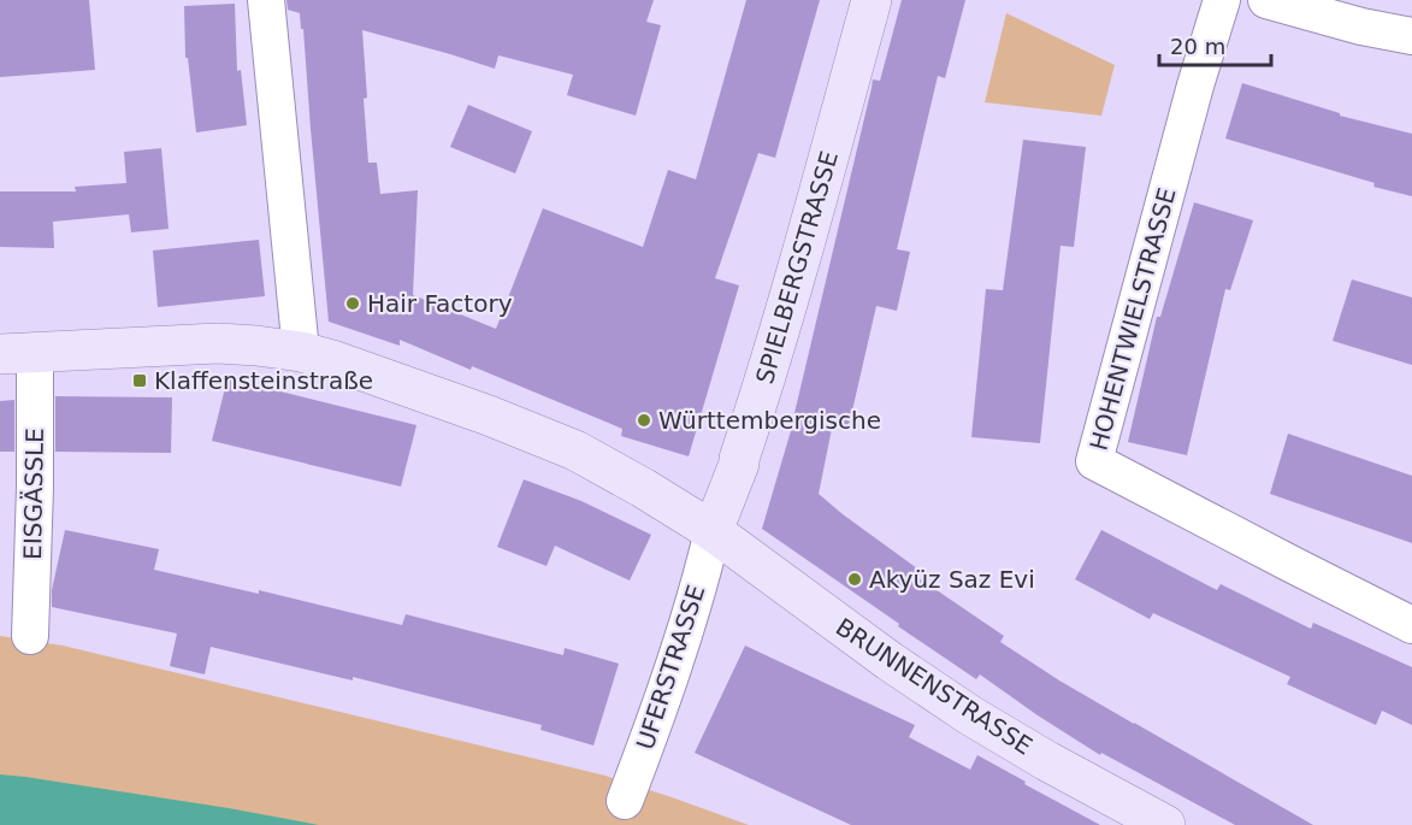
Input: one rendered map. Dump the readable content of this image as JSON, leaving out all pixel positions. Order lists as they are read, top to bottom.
{
  "streets": {
    "main road": ["SPIELBERGSTRASSE", "BRUNNENSTRASSE"],
    "street": ["HOHENTWIELSTRASSE", "EISGÄSSLE", "UFERSTRASSE"]
  },
  "crossings": [
    ["SPIELBERGSTRASSE", "UFERSTRASSE"],
    ["SPIELBERGSTRASSE", "BRUNNENSTRASSE"],
    ["UFERSTRASSE", "BRUNNENSTRASSE"]
  ],
  "places": {
    "other": ["Hair Factory", "Württembergische", "Akyüz Saz Evi"],
    "transit": ["Klaffensteinstraße"]
  },
  "scale_bar": "20 m"
}
